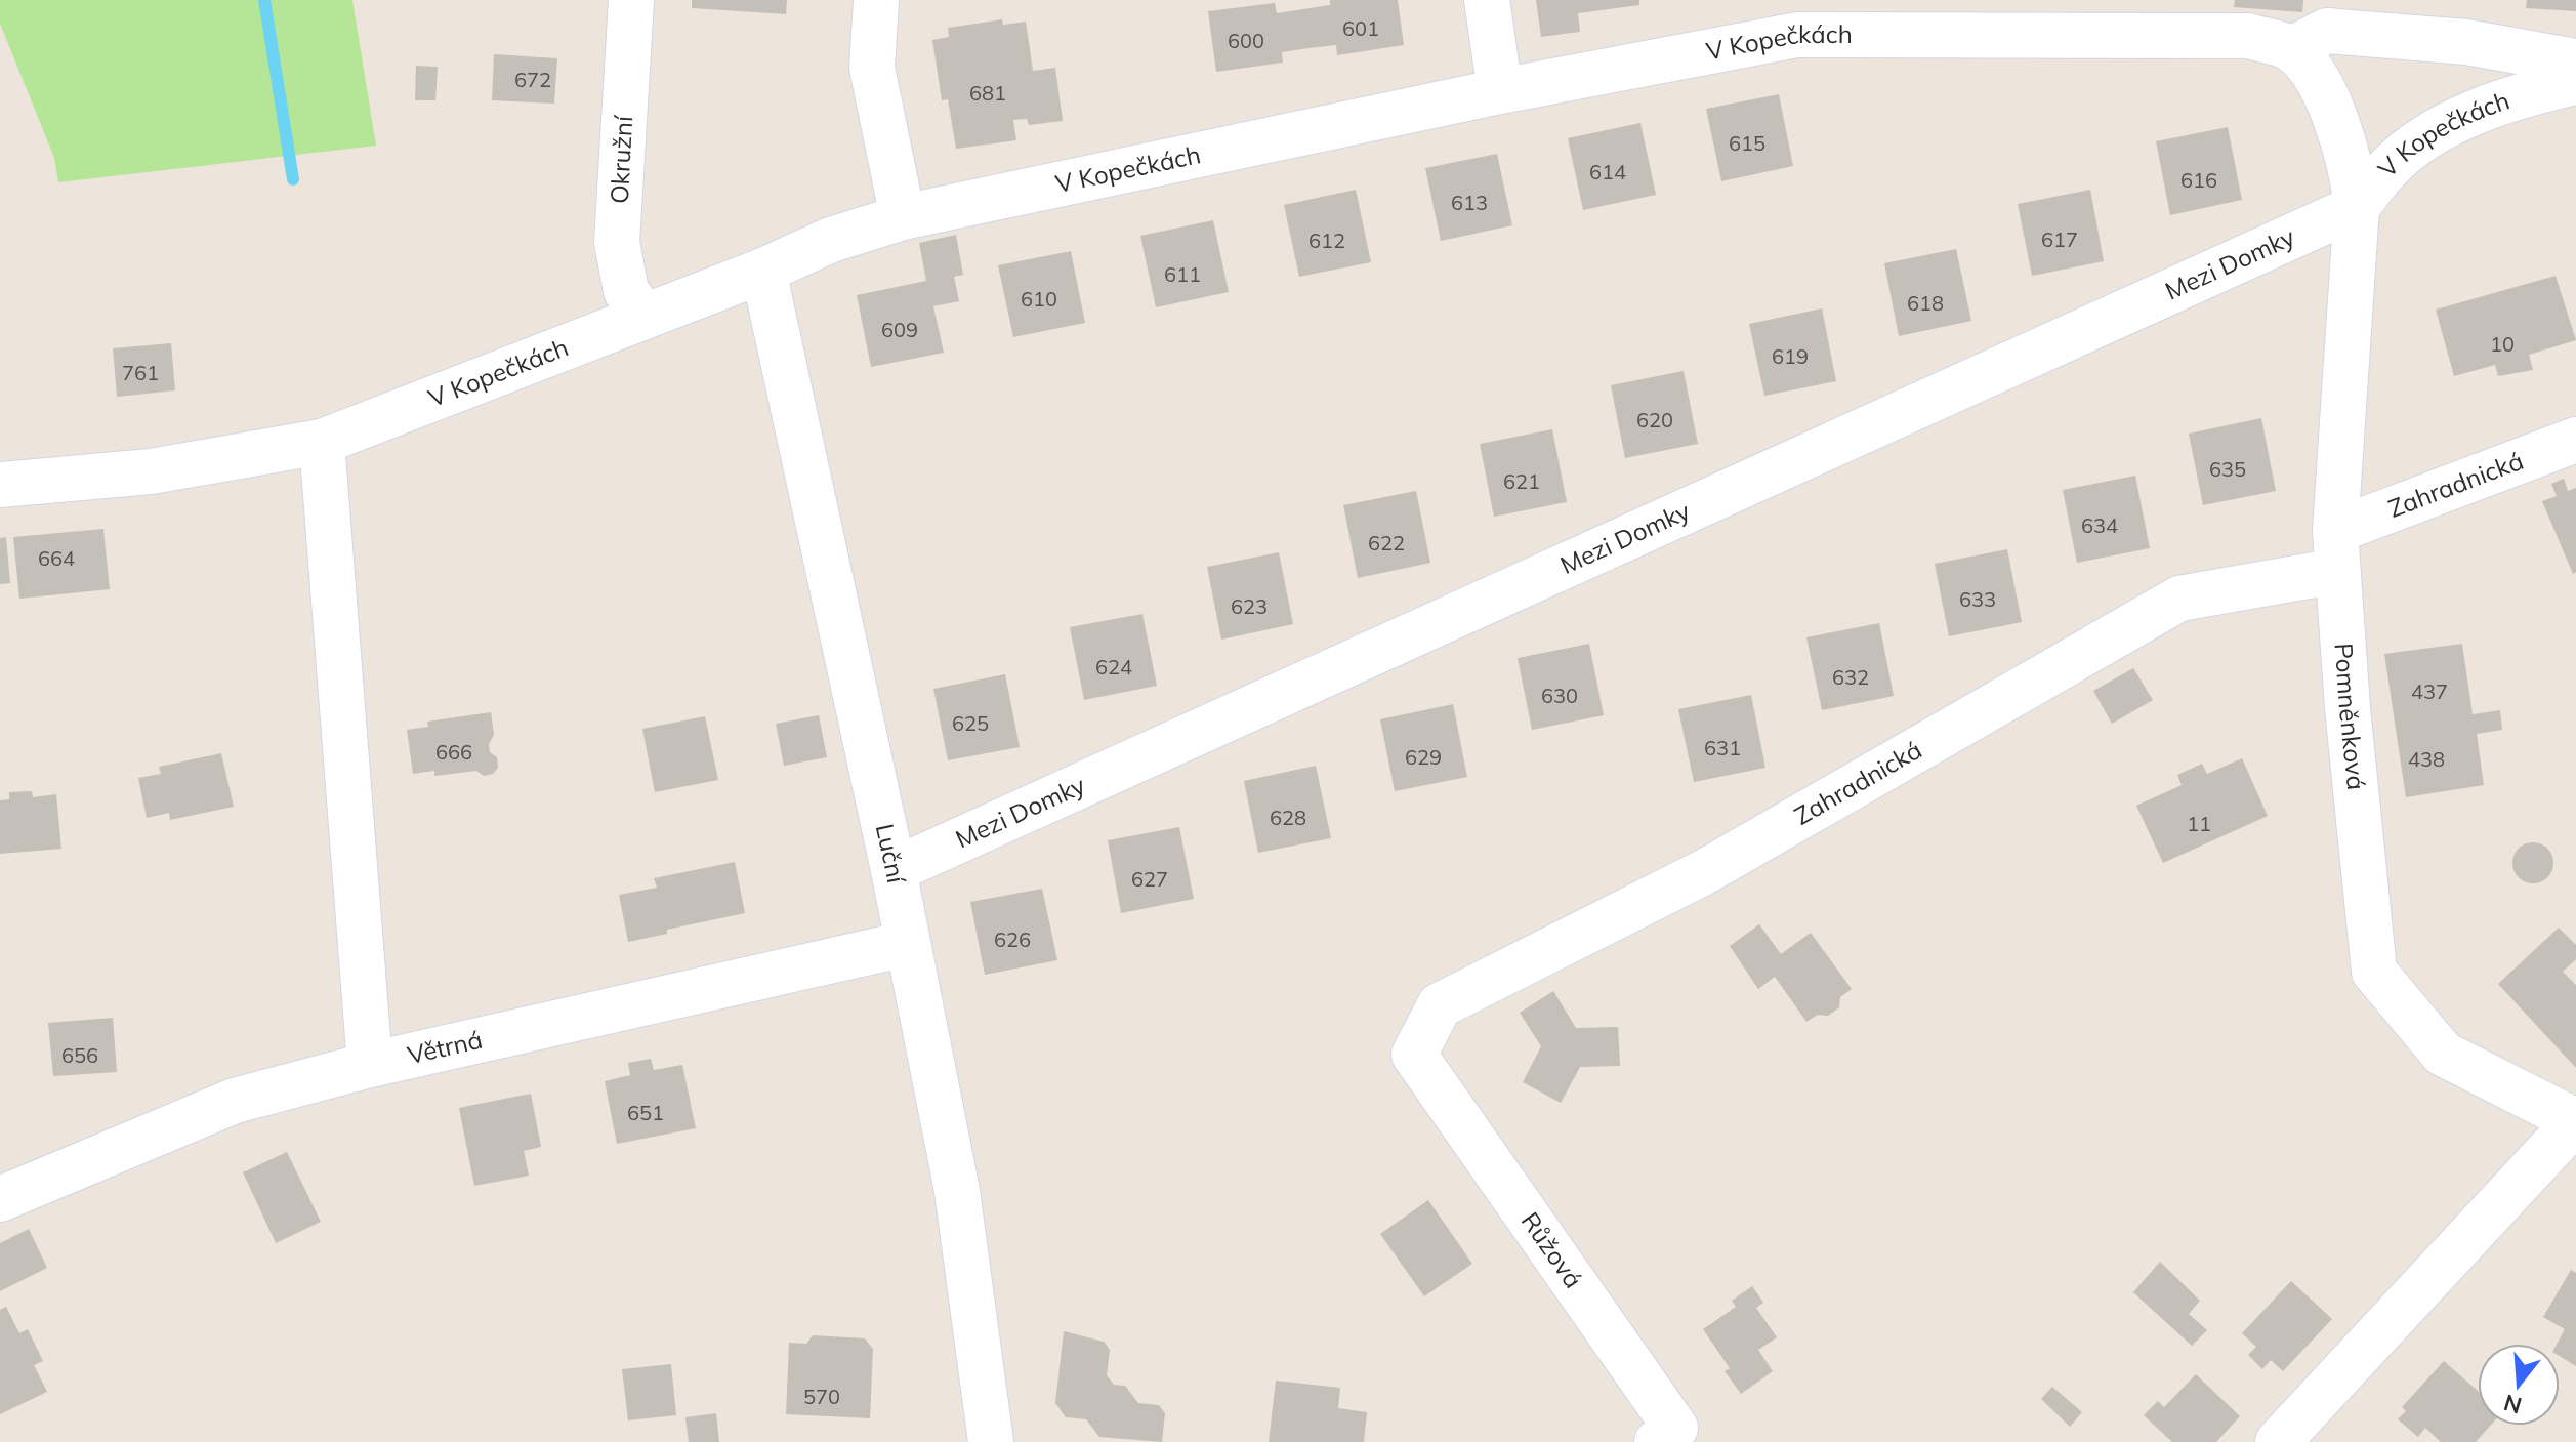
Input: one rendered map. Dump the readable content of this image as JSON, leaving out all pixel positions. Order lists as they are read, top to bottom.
{
  "streets": {
    "street": [
      "V Kopečkách",
      "Okružní",
      "Mezi Domky",
      "Zahradnická",
      "Pomněnková",
      "Luční",
      "Větrná",
      "Růžová"
    ]
  },
  "crossings": [
    ["V Kopečkách", "Okružní"],
    ["V Kopečkách", "Mezi Domky"],
    ["V Kopečkách", "Pomněnková"],
    ["V Kopečkách", "Luční"],
    ["Mezi Domky", "Pomněnková"],
    ["Mezi Domky", "Luční"],
    ["Zahradnická", "Pomněnková"],
    ["Zahradnická", "Růžová"],
    ["Luční", "Větrná"]
  ],
  "house_numbers": [
    "601",
    "600",
    "672",
    "681",
    "615",
    "614",
    "616",
    "613",
    "617",
    "612",
    "611",
    "610",
    "618",
    "609",
    "10",
    "619",
    "761",
    "620",
    "635",
    "621",
    "634",
    "622",
    "664",
    "633",
    "623",
    "624",
    "632",
    "437",
    "630",
    "625",
    "631",
    "666",
    "629",
    "438",
    "628",
    "11",
    "627",
    "626",
    "656",
    "651",
    "570"
  ],
  "north": "bottom"
}
